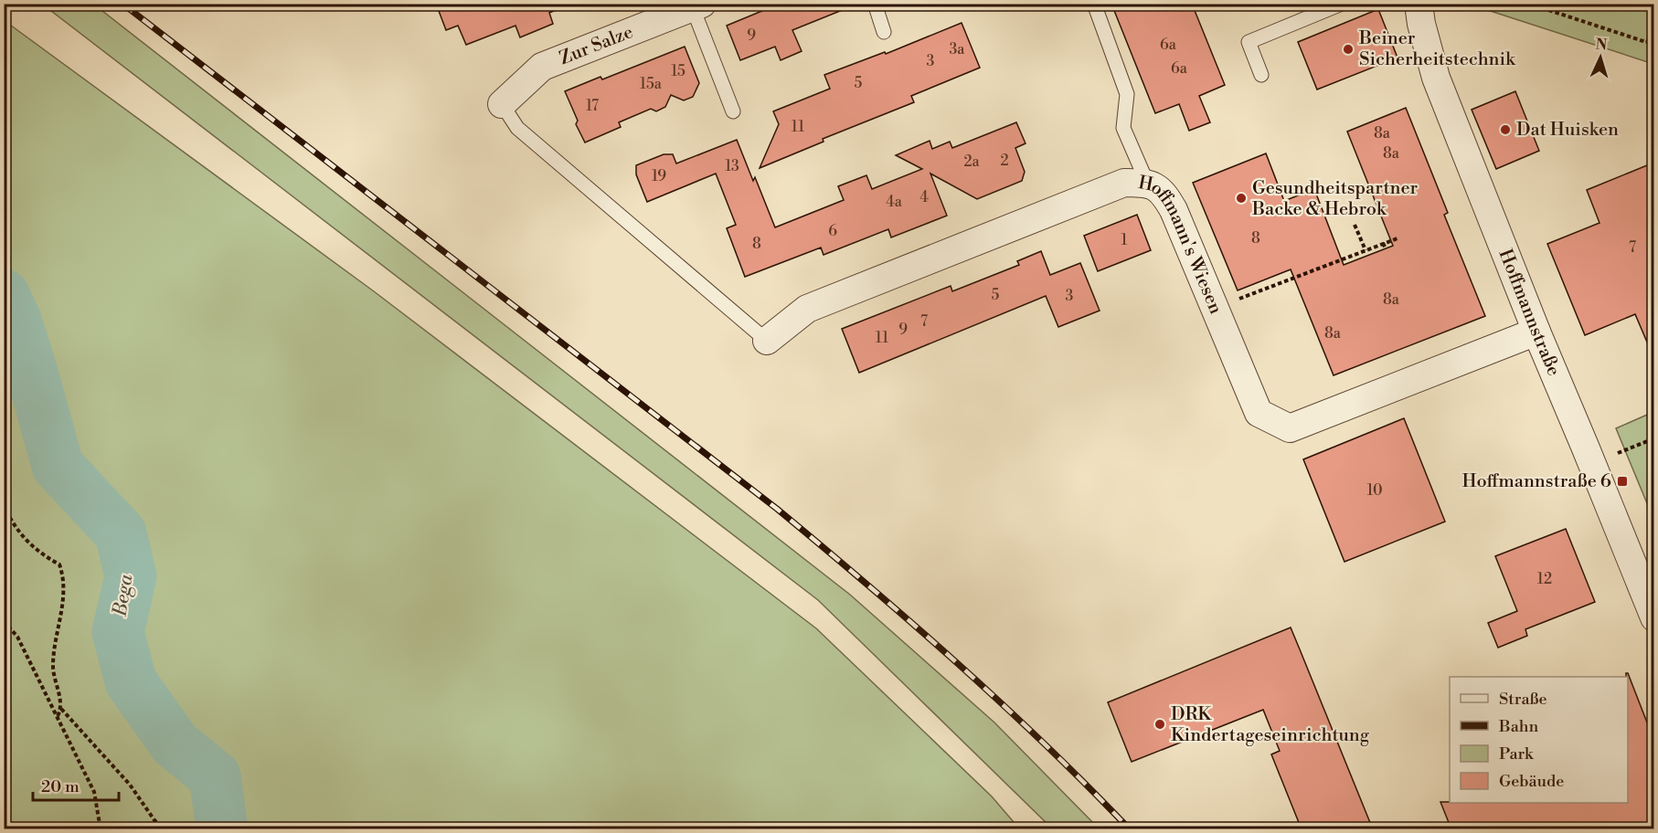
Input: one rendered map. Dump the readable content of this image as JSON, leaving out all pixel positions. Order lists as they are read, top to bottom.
{
  "streets": {
    "street": ["Zur Salze", "Hoffmann's Wiesen", "Hoffmannstraße"]
  },
  "crossings": [
    ["Hoffmann's Wiesen", "Hoffmannstraße"]
  ],
  "water": ["Bega"],
  "places": {
    "other": [
      "Beiner Sicherheitstechnik",
      "Dat Huisken",
      "Gesundheitspartner Backe & Hebrok",
      "DRK Kindertageseinrichtung"
    ],
    "transit": ["Hoffmannstraße 6"]
  },
  "house_numbers": [
    "9",
    "6a",
    "3a",
    "3",
    "6a",
    "15",
    "5",
    "15a",
    "17",
    "11",
    "8a",
    "8a",
    "2",
    "2a",
    "13",
    "19",
    "4",
    "4a",
    "6",
    "8",
    "1",
    "8",
    "7",
    "5",
    "3",
    "8a",
    "7",
    "9",
    "8a",
    "11",
    "10",
    "12"
  ],
  "legend": [
    "Straße",
    "Bahn",
    "Park",
    "Gebäude"
  ],
  "scale_bar": "20 m",
  "north": "top"
}
